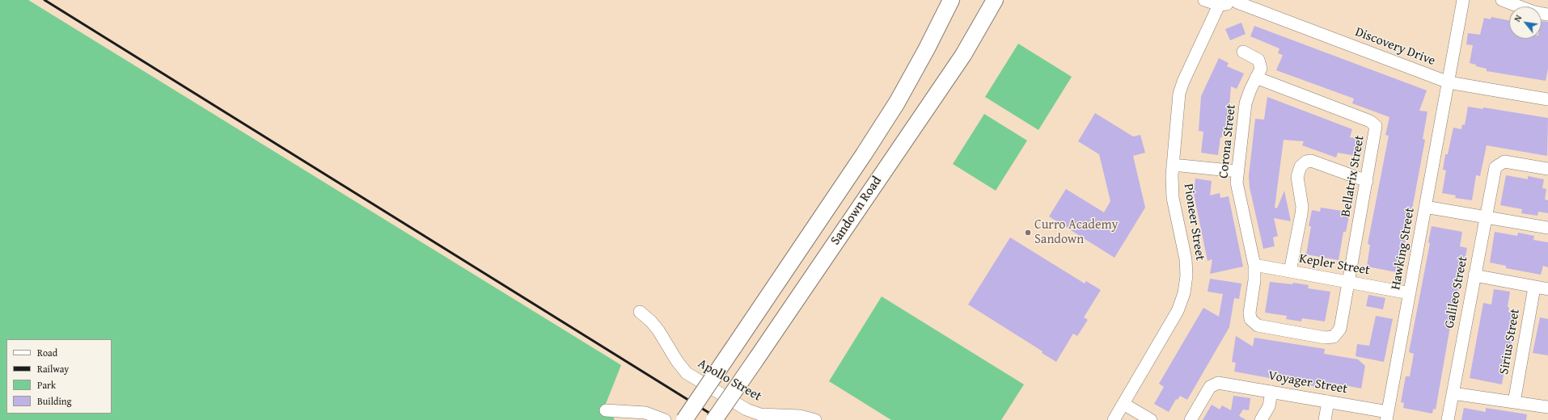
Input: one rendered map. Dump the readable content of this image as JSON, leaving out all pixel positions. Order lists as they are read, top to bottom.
{
  "streets": {
    "main road": ["Sandown Road"],
    "street": [
      "Discovery Drive",
      "Corona Street",
      "Bellatrix Street",
      "Pioneer Street",
      "Hawking Street",
      "Kepler Street",
      "Galileo Street",
      "Sirius Street",
      "Apollo Street",
      "Voyager Street"
    ]
  },
  "crossings": [
    ["Discovery Drive", "Pioneer Street"],
    ["Discovery Drive", "Hawking Street"],
    ["Corona Street", "Bellatrix Street"],
    ["Corona Street", "Kepler Street"],
    ["Bellatrix Street", "Kepler Street"],
    ["Hawking Street", "Kepler Street"],
    ["Hawking Street", "Voyager Street"]
  ],
  "places": ["Curro Academy Sandown"],
  "legend": [
    "Road",
    "Railway",
    "Park",
    "Building"
  ],
  "north": "top left"
}
